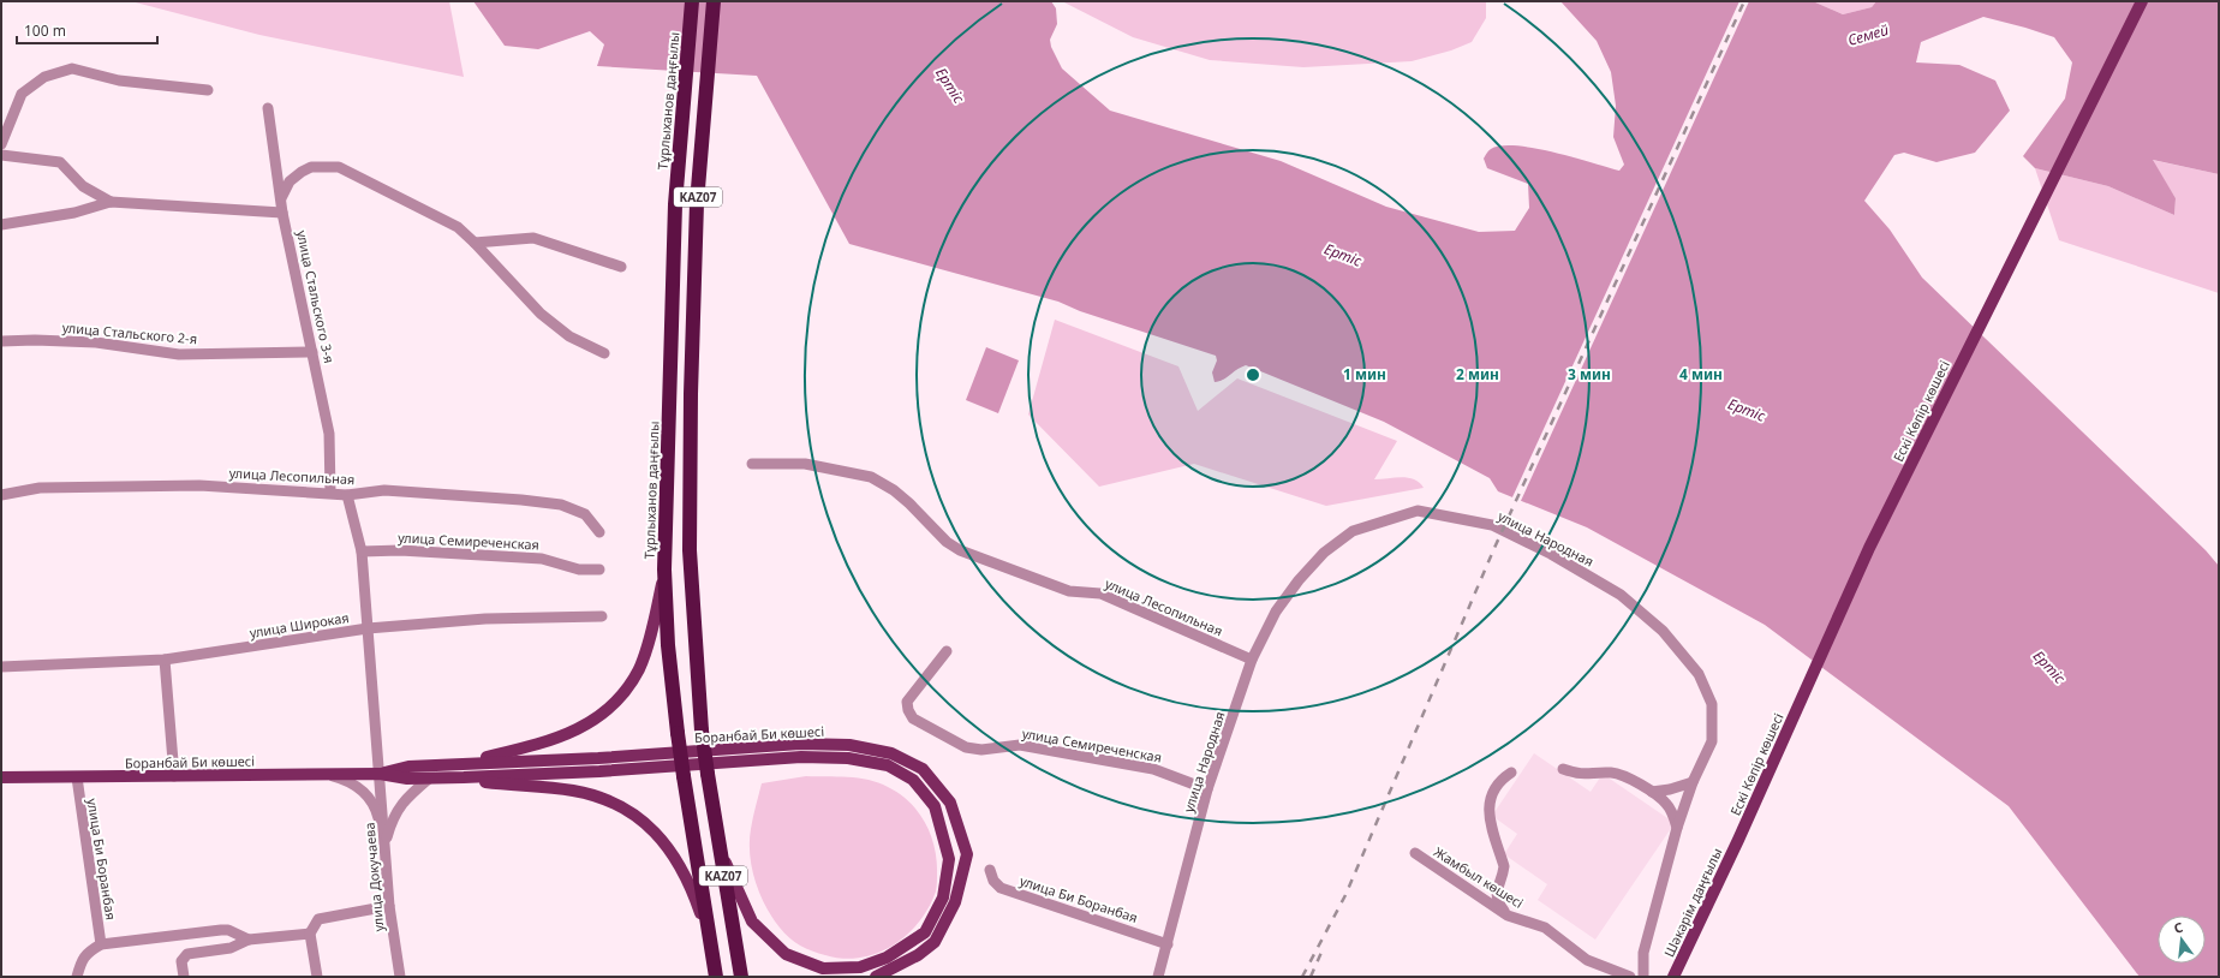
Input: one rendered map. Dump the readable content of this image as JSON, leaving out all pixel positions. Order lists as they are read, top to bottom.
{
  "streets": {
    "highway": ["Тұрлыханов даңғылы", "KAZ07"],
    "main road": ["Ескі Көпір көшесі", "Боранбай Би көшесі", "Шәкәрім даңғылы"],
    "street": [
      "улица Стальского 3-я",
      "улица Стальского 2-я",
      "улица Лесопильная",
      "улица Народная",
      "улица Семиреченская",
      "улица Широкая",
      "улица Би Боранбая",
      "улица Докучаева",
      "Жамбыл көшесі"
    ]
  },
  "crossings": [
    ["KAZ07", "Боранбай Би көшесі"],
    ["улица Стальского 3-я", "улица Стальского 2-я"],
    ["улица Стальского 3-я", "улица Лесопильная"],
    ["Ескі Көпір көшесі", "Шәкәрім даңғылы"],
    ["улица Лесопильная", "улица Народная"],
    ["улица Народная", "улица Семиреченская"],
    ["улица Народная", "улица Би Боранбая"],
    ["Боранбай Би көшесі", "улица Би Боранбая"],
    ["Боранбай Би көшесі", "улица Докучаева"]
  ],
  "water": ["Семей", "Ертіс"],
  "scale_bar": "100 m",
  "north": "top",
  "rings": [
    "1 мин",
    "2 мин",
    "3 мин",
    "4 мин"
  ]
}
